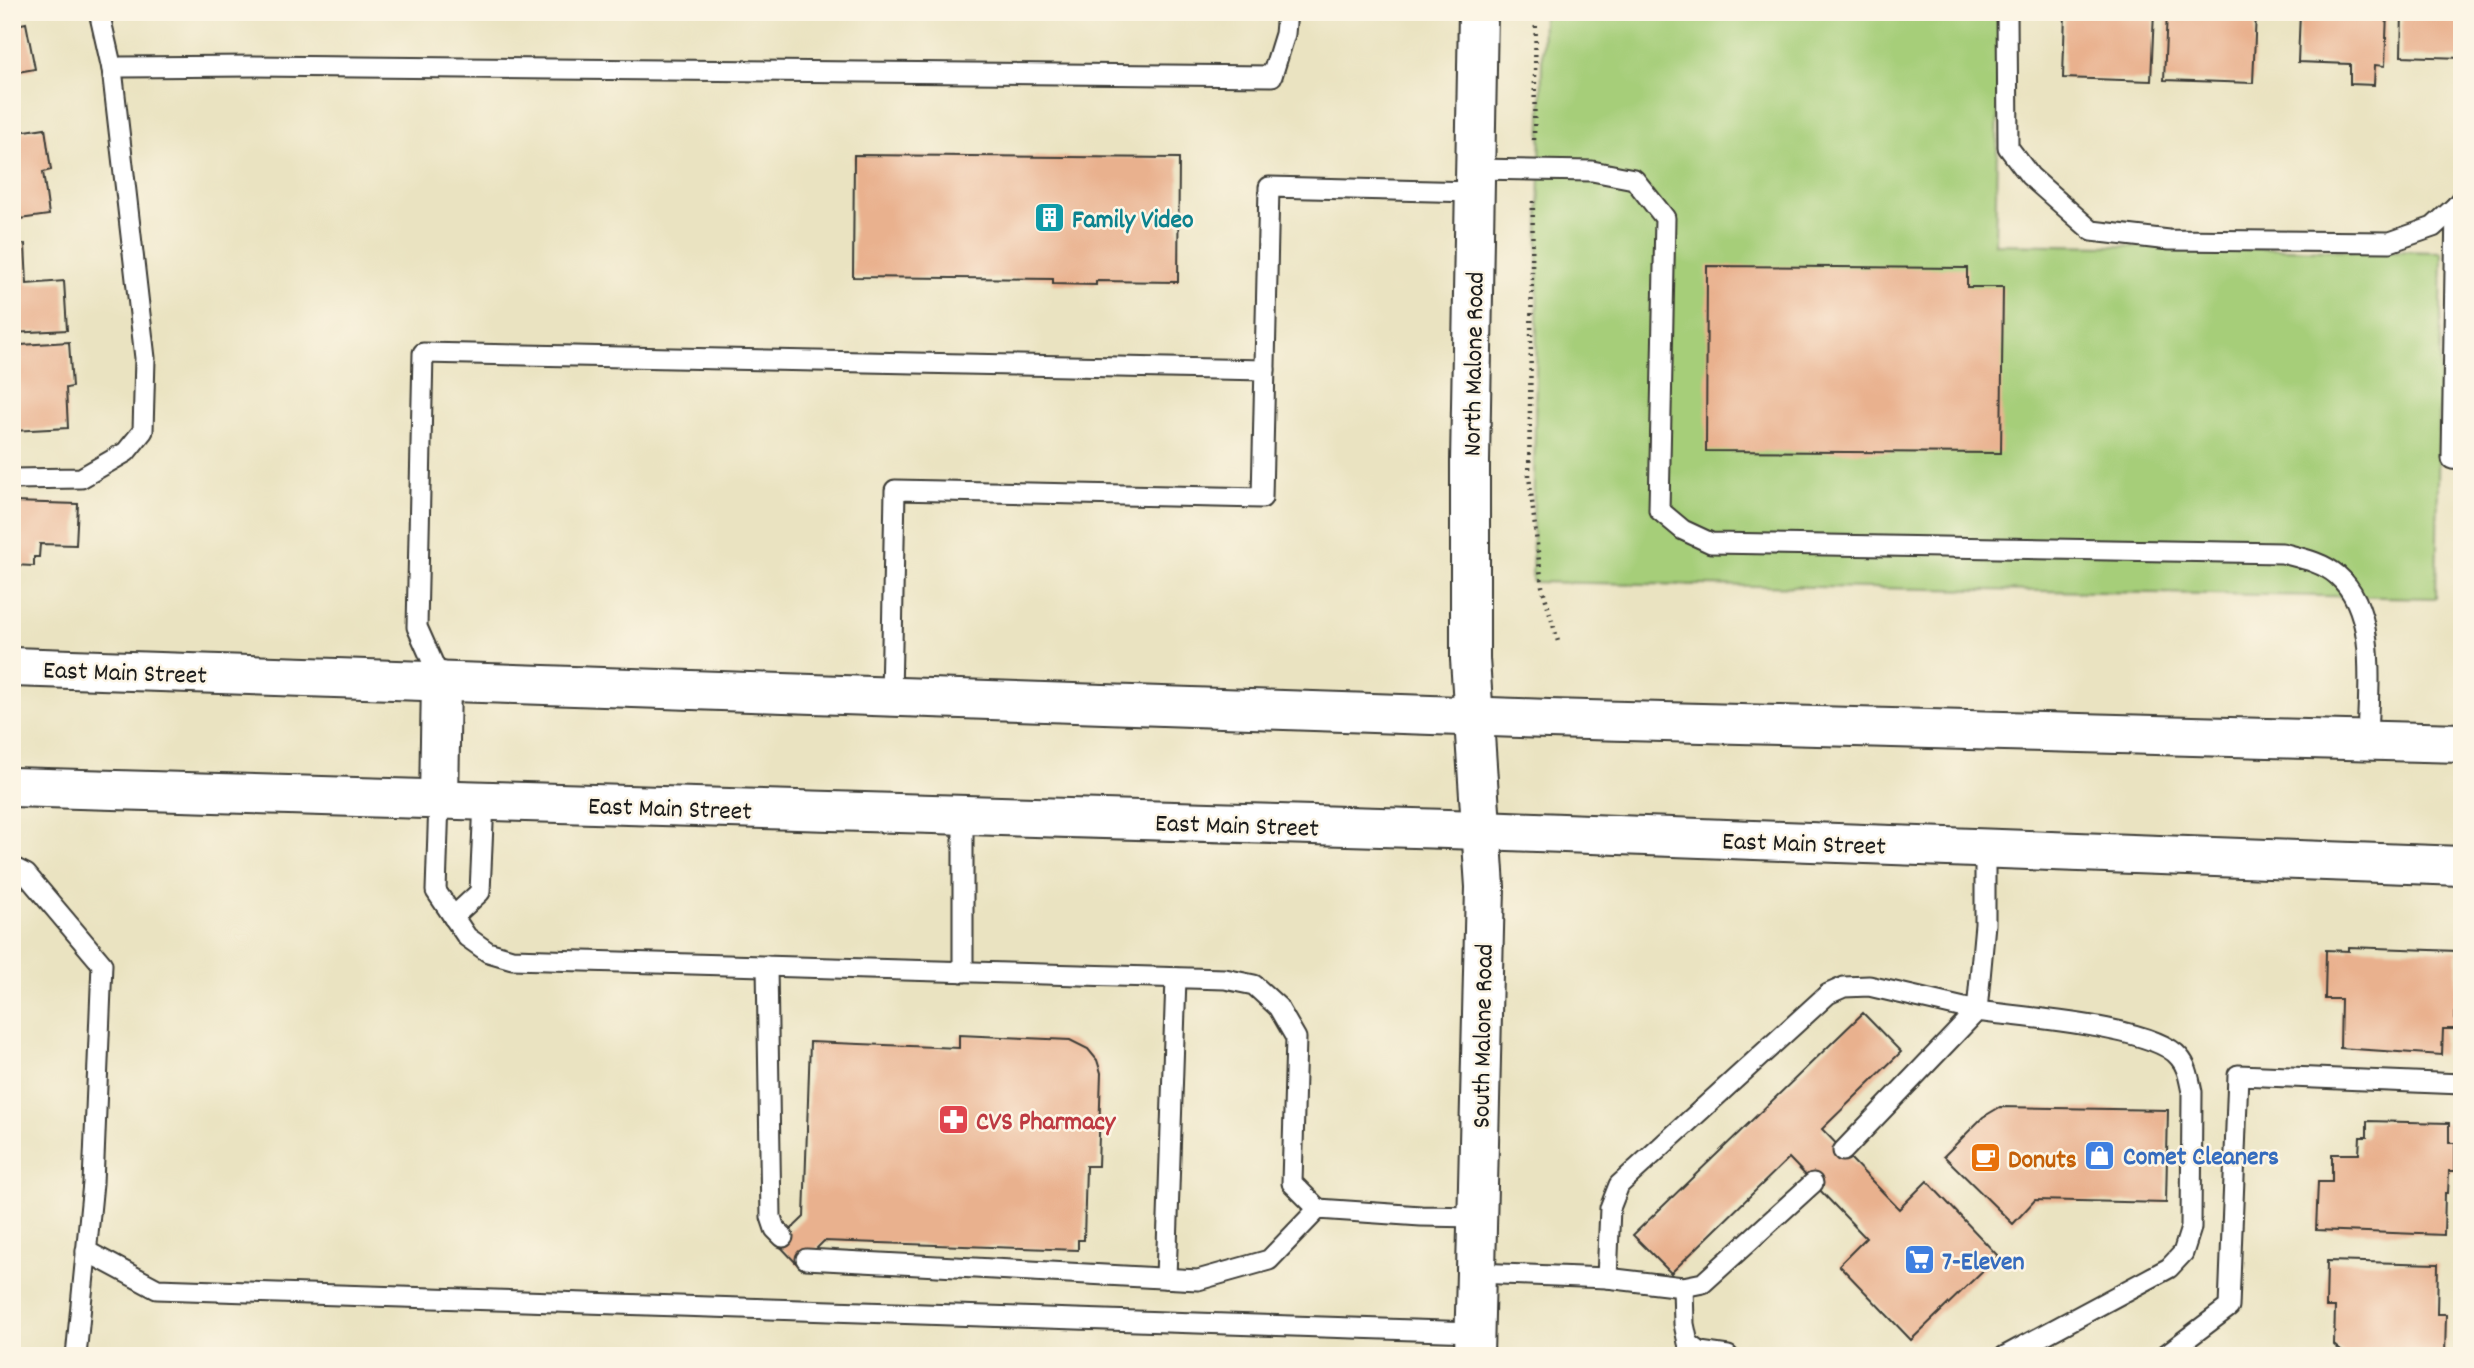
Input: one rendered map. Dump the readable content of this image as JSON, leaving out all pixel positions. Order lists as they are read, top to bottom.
{
  "streets": {
    "main road": ["North Malone Road", "East Main Street", "South Malone Road"]
  },
  "crossings": [
    ["North Malone Road", "East Main Street"],
    ["North Malone Road", "South Malone Road"],
    ["East Main Street", "South Malone Road"]
  ],
  "places": {
    "building": ["Family Video"],
    "pharmacy": ["CVS Pharmacy"],
    "shop": ["Comet Cleaners"],
    "cafe": ["Donuts"],
    "supermarket": ["7-Eleven"]
  }
}
